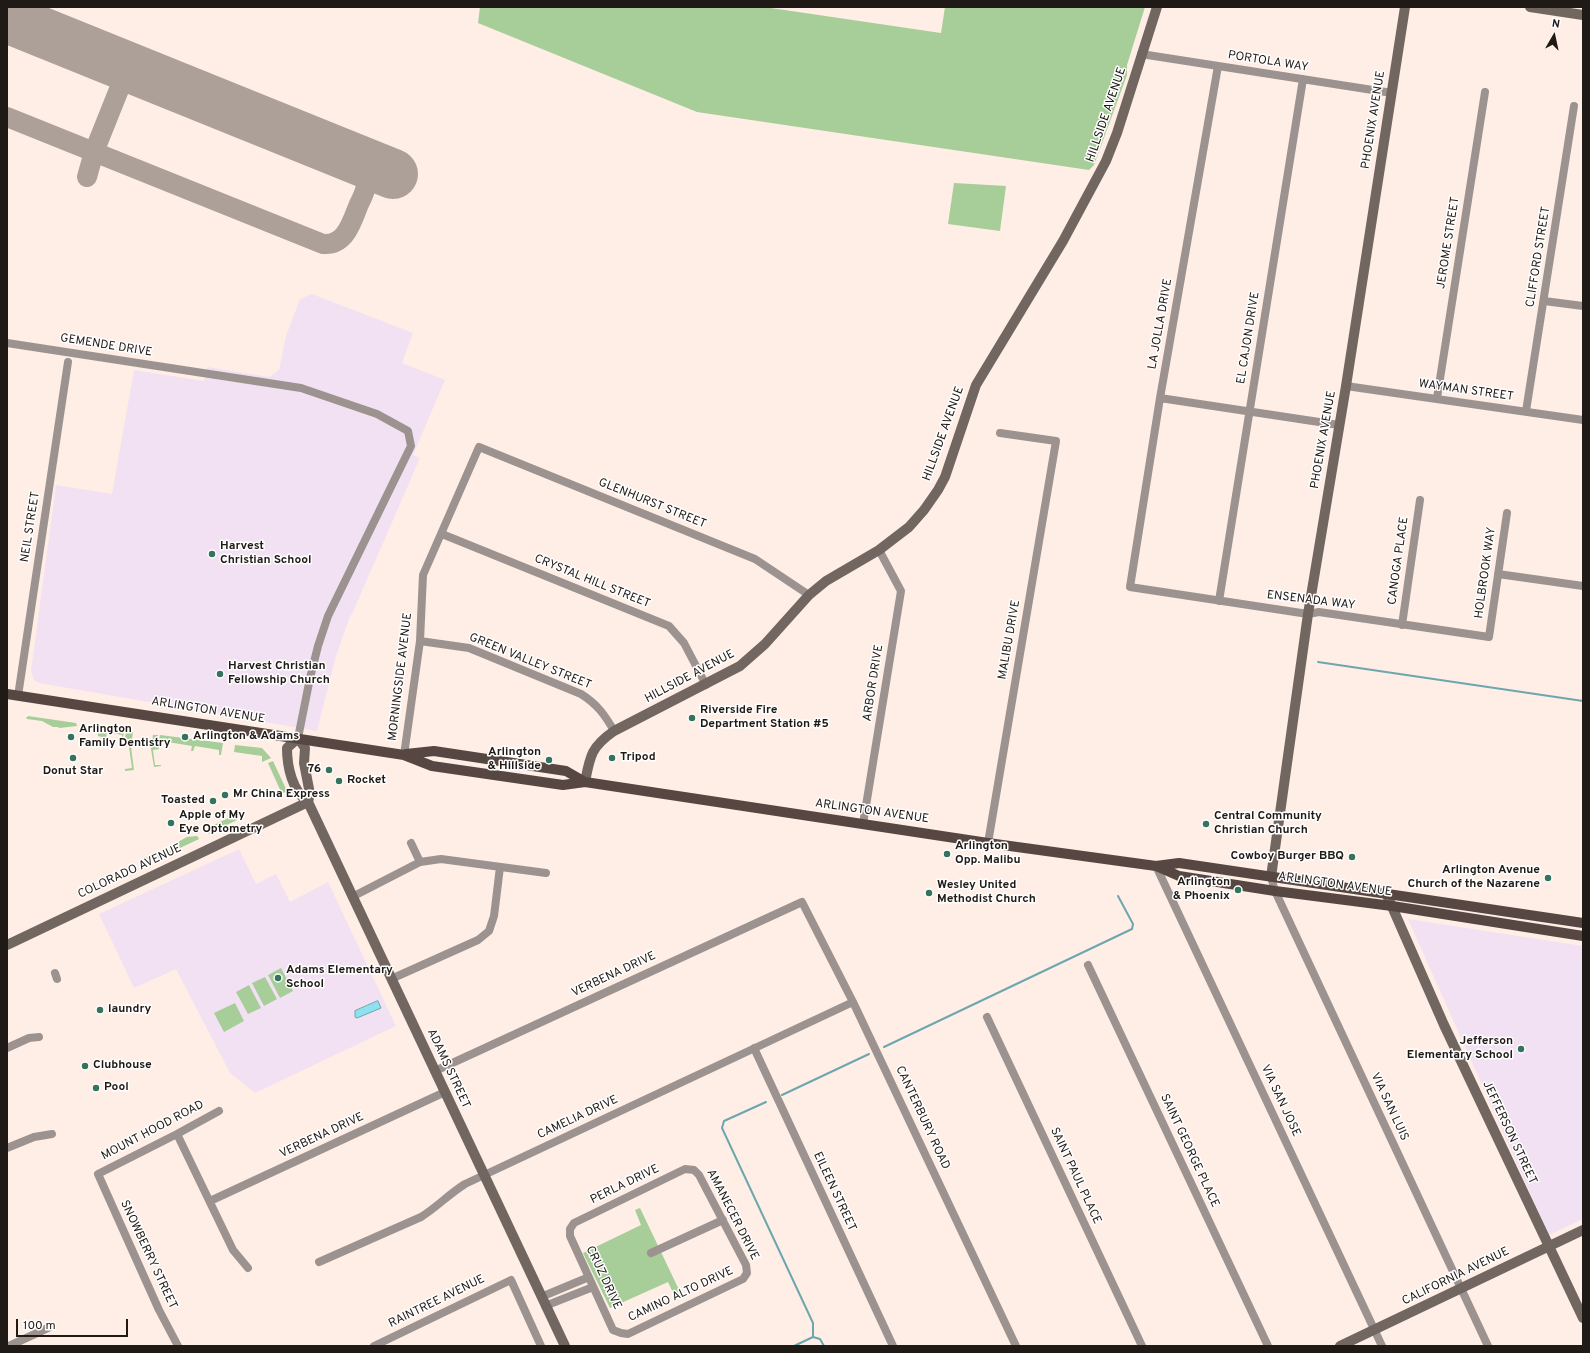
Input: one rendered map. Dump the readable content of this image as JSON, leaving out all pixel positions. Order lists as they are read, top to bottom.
{
  "streets": {
    "main road": ["ARLINGTON AVENUE"],
    "street": [
      "PORTOLA WAY",
      "HILLSIDE AVENUE",
      "PHOENIX AVENUE",
      "JEROME STREET",
      "CLIFFORD STREET",
      "LA JOLLA DRIVE",
      "EL CAJON DRIVE",
      "GEMENDE DRIVE",
      "WAYMAN STREET",
      "GLENHURST STREET",
      "NEIL STREET",
      "CANOGA PLACE",
      "HOLBROOK WAY",
      "CRYSTAL HILL STREET",
      "ENSENADA WAY",
      "MALIBU DRIVE",
      "GREEN VALLEY STREET",
      "MORNINGSIDE AVENUE",
      "ARBOR DRIVE",
      "COLORADO AVENUE",
      "VERBENA DRIVE",
      "ADAMS STREET",
      "VIA SAN JOSE",
      "VIA SAN LUIS",
      "CAMELIA DRIVE",
      "CANTERBURY ROAD",
      "MOUNT HOOD ROAD",
      "JEFFERSON STREET",
      "SAINT GEORGE PLACE",
      "SAINT PAUL PLACE",
      "PERLA DRIVE",
      "EILEEN STREET",
      "AMANECER DRIVE",
      "SNOWBERRY STREET",
      "CALIFORNIA AVENUE",
      "CRUZ DRIVE",
      "CAMINO ALTO DRIVE",
      "RAINTREE AVENUE"
    ]
  },
  "crossings": [
    ["PORTOLA WAY", "HILLSIDE AVENUE"],
    ["PORTOLA WAY", "PHOENIX AVENUE"],
    ["PORTOLA WAY", "LA JOLLA DRIVE"],
    ["PORTOLA WAY", "EL CAJON DRIVE"],
    ["HILLSIDE AVENUE", "GLENHURST STREET"],
    ["HILLSIDE AVENUE", "CRYSTAL HILL STREET"],
    ["HILLSIDE AVENUE", "GREEN VALLEY STREET"],
    ["HILLSIDE AVENUE", "ARBOR DRIVE"],
    ["HILLSIDE AVENUE", "ARLINGTON AVENUE"],
    ["PHOENIX AVENUE", "WAYMAN STREET"],
    ["PHOENIX AVENUE", "ENSENADA WAY"],
    ["PHOENIX AVENUE", "ARLINGTON AVENUE"],
    ["PHOENIX AVENUE", "VIA SAN LUIS"],
    ["JEROME STREET", "WAYMAN STREET"],
    ["CLIFFORD STREET", "WAYMAN STREET"],
    ["LA JOLLA DRIVE", "ENSENADA WAY"],
    ["EL CAJON DRIVE", "ENSENADA WAY"],
    ["GEMENDE DRIVE", "ARLINGTON AVENUE"],
    ["GEMENDE DRIVE", "ADAMS STREET"],
    ["GLENHURST STREET", "MORNINGSIDE AVENUE"],
    ["NEIL STREET", "ARLINGTON AVENUE"],
    ["CANOGA PLACE", "ENSENADA WAY"],
    ["HOLBROOK WAY", "ENSENADA WAY"],
    ["CRYSTAL HILL STREET", "MORNINGSIDE AVENUE"],
    ["MALIBU DRIVE", "ARLINGTON AVENUE"],
    ["GREEN VALLEY STREET", "MORNINGSIDE AVENUE"],
    ["MORNINGSIDE AVENUE", "ARLINGTON AVENUE"],
    ["ARBOR DRIVE", "ARLINGTON AVENUE"],
    ["ARLINGTON AVENUE", "ADAMS STREET"],
    ["ARLINGTON AVENUE", "VIA SAN JOSE"],
    ["ARLINGTON AVENUE", "VIA SAN LUIS"],
    ["ARLINGTON AVENUE", "JEFFERSON STREET"],
    ["COLORADO AVENUE", "ADAMS STREET"],
    ["VERBENA DRIVE", "ADAMS STREET"],
    ["VERBENA DRIVE", "CANTERBURY ROAD"],
    ["ADAMS STREET", "CAMELIA DRIVE"],
    ["VIA SAN JOSE", "CALIFORNIA AVENUE"],
    ["VIA SAN LUIS", "CALIFORNIA AVENUE"],
    ["CAMELIA DRIVE", "CANTERBURY ROAD"],
    ["CAMELIA DRIVE", "EILEEN STREET"],
    ["MOUNT HOOD ROAD", "SNOWBERRY STREET"],
    ["JEFFERSON STREET", "CALIFORNIA AVENUE"],
    ["PERLA DRIVE", "AMANECER DRIVE"],
    ["PERLA DRIVE", "CRUZ DRIVE"],
    ["AMANECER DRIVE", "CAMINO ALTO DRIVE"],
    ["CRUZ DRIVE", "CAMINO ALTO DRIVE"]
  ],
  "places": [
    "Harvest Christian School",
    "Harvest Christian Fellowship Church",
    "Riverside Fire Department Station #5",
    "Arlington Family Dentistry",
    "Arlington & Adams",
    "Donut Star",
    "Tripod",
    "Arlington & Hillside",
    "76",
    "Rocket",
    "Mr China Express",
    "Toasted",
    "Apple of My Eye Optometry",
    "Central Community Christian Church",
    "Arlington Opp. Malibu",
    "Cowboy Burger BBQ",
    "Arlington Avenue Church of the Nazarene",
    "Arlington & Phoenix",
    "Wesley United Methodist Church",
    "Adams Elementary School",
    "laundry",
    "Jefferson Elementary School",
    "Clubhouse",
    "Pool"
  ],
  "scale_bar": "100 m",
  "north": "top"
}
